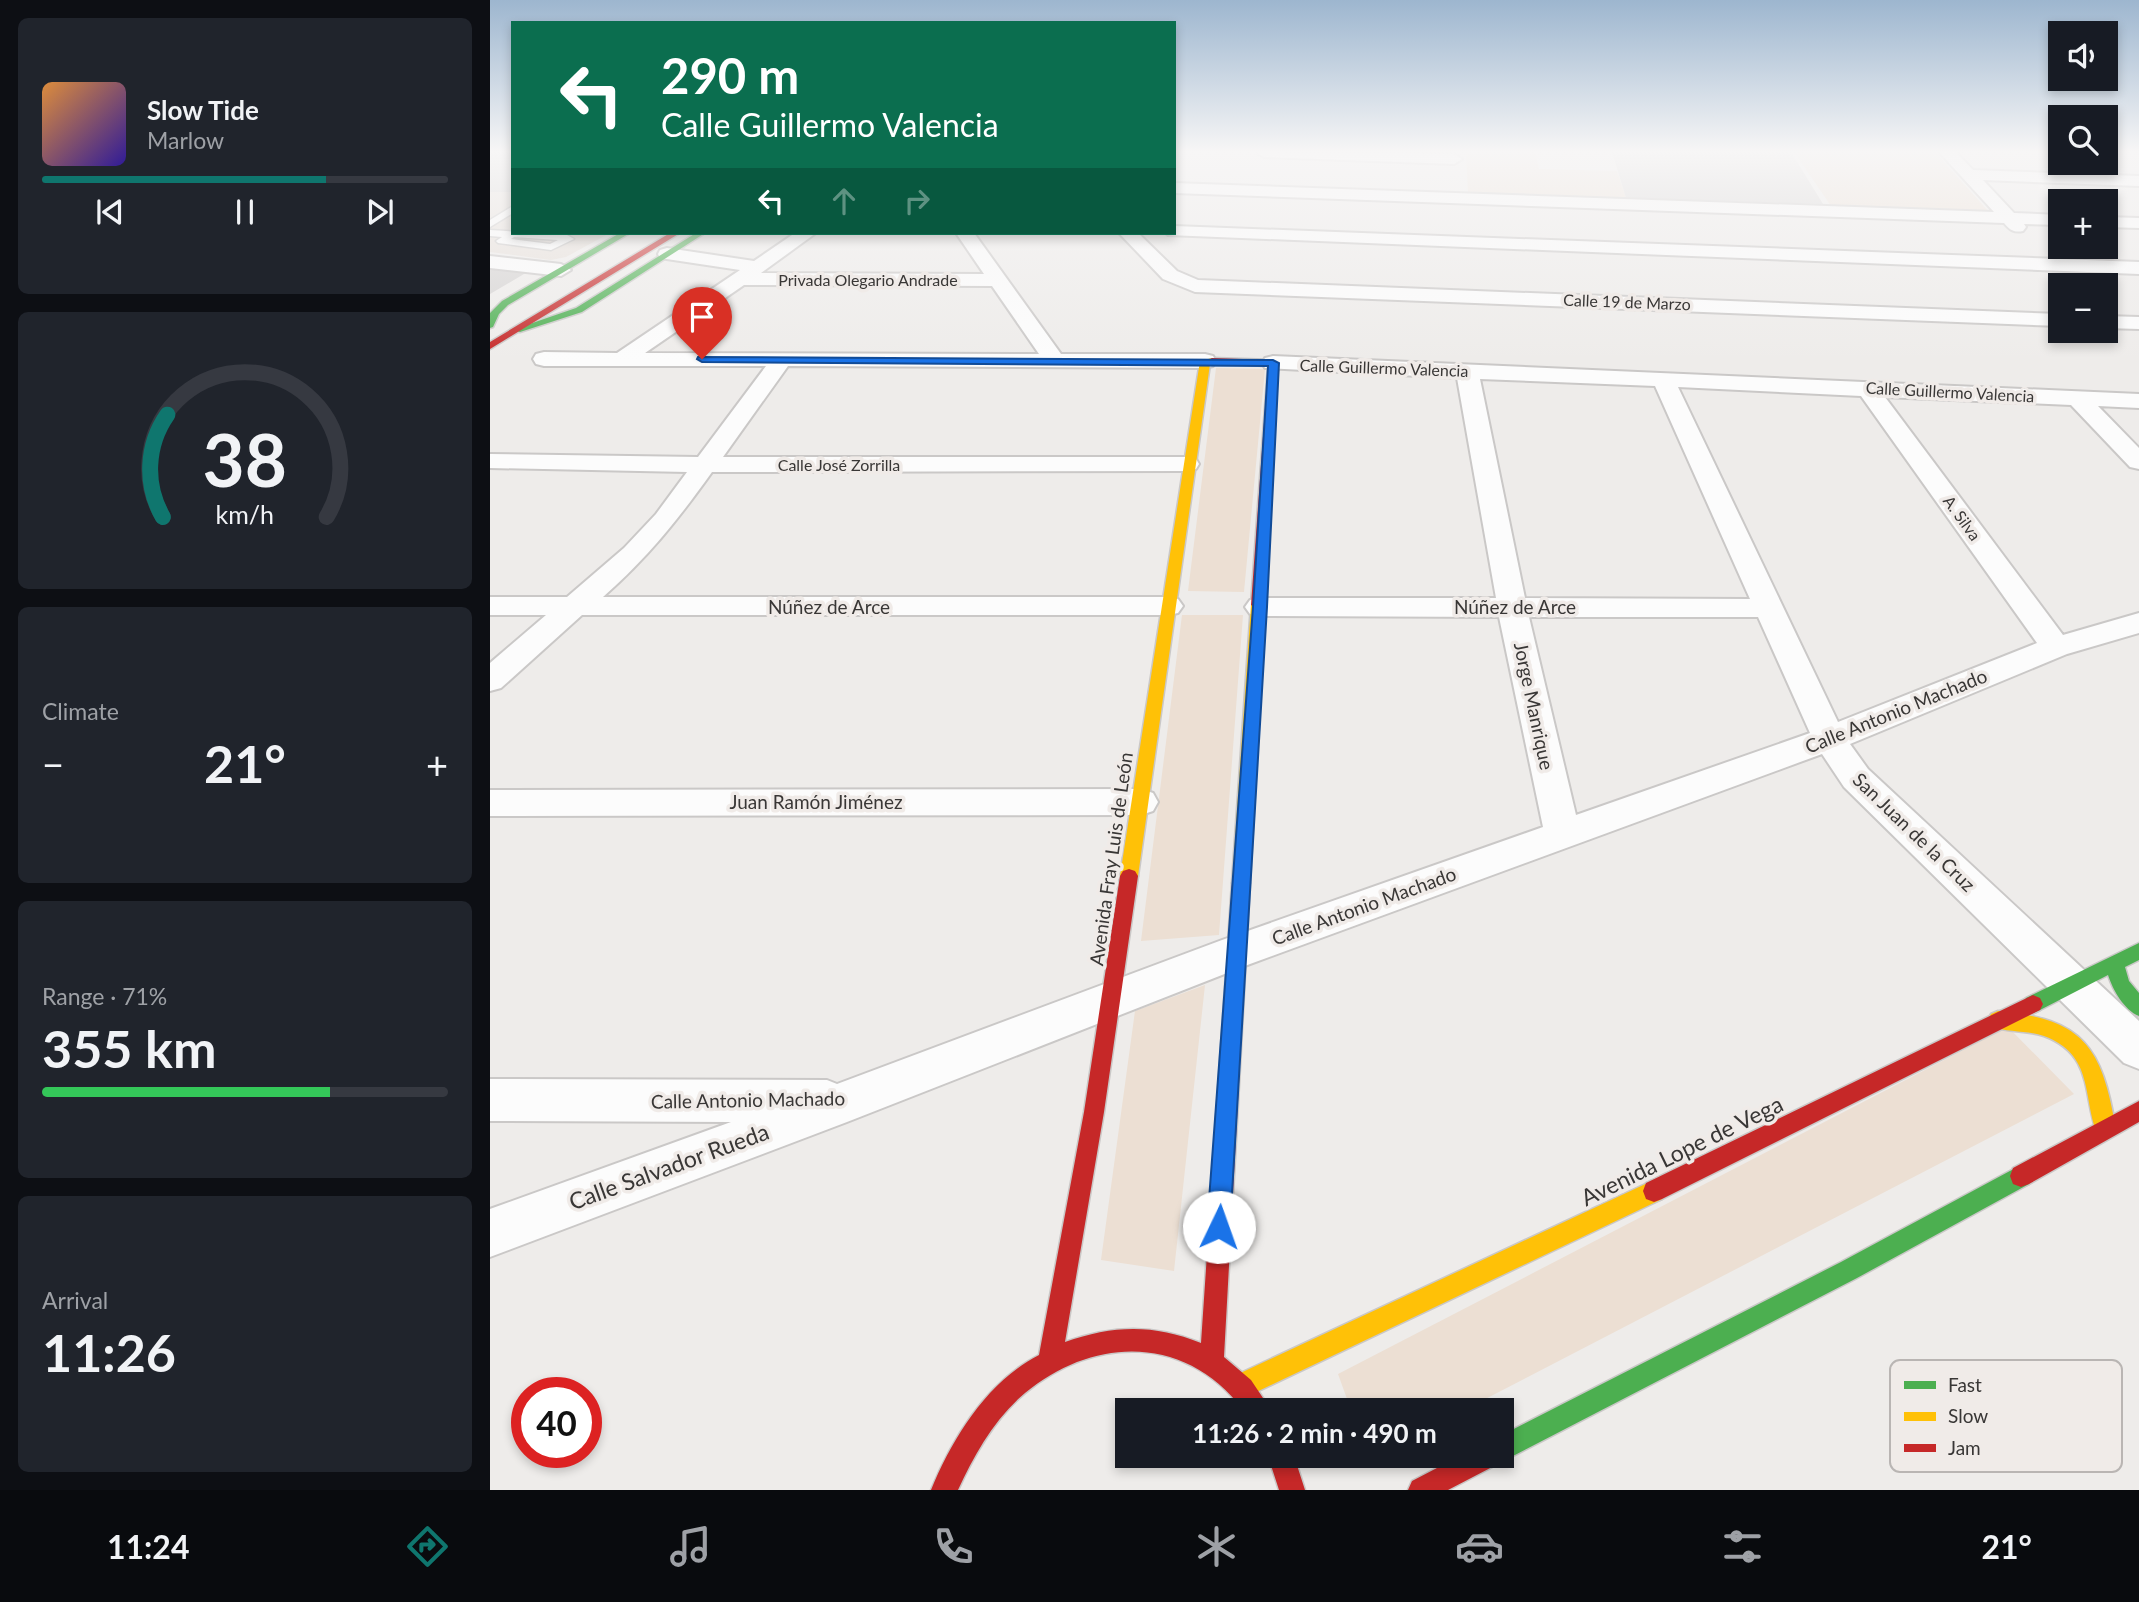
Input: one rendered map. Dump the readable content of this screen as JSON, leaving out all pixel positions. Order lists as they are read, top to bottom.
{
  "streets": {
    "main road": ["Calle Guillermo Valencia", "Avenida Fray Luis de León", "Avenida Lope de Vega"],
    "street": [
      "Privada Olegario Andrade",
      "Calle 19 de Marzo",
      "Calle José Zorrilla",
      "A. Silva",
      "Núñez de Arce",
      "Jorge Manrique",
      "Calle Antonio Machado",
      "Juan Ramón Jiménez",
      "San Juan de la Cruz",
      "Calle Salvador Rueda"
    ]
  },
  "crossings": [
    ["Calle Guillermo Valencia", "A. Silva"],
    ["Calle Guillermo Valencia", "Jorge Manrique"],
    ["Calle Guillermo Valencia", "San Juan de la Cruz"],
    ["Calle Guillermo Valencia", "Avenida Fray Luis de León"],
    ["Calle José Zorrilla", "Avenida Fray Luis de León"],
    ["A. Silva", "Calle Antonio Machado"],
    ["Núñez de Arce", "Jorge Manrique"],
    ["Núñez de Arce", "San Juan de la Cruz"],
    ["Núñez de Arce", "Avenida Fray Luis de León"],
    ["Jorge Manrique", "Calle Antonio Machado"],
    ["Calle Antonio Machado", "San Juan de la Cruz"],
    ["Calle Antonio Machado", "Avenida Fray Luis de León"],
    ["Calle Antonio Machado", "Calle Salvador Rueda"],
    ["Juan Ramón Jiménez", "Avenida Fray Luis de León"],
    ["San Juan de la Cruz", "Avenida Lope de Vega"]
  ],
  "legend": ["Fast", "Slow", "Jam"],
  "page": {
    "map_buttons": ["+", "−"],
    "turn": ["290 m", "Calle Guillermo Valencia"],
    "song": ["Slow Tide", "Marlow"],
    "tile": [
      "Climate",
      ["Range · 71%", "355 km"],
      ["Arrival", "11:26"]
    ],
    "heat": ["−", "21°", "+"],
    "limit": "40",
    "trip": "11:26 · 2 min · 490 m",
    "tabs": ["11:24", "21°"],
    "gauge": ["38", "km/h"]
  }
}
